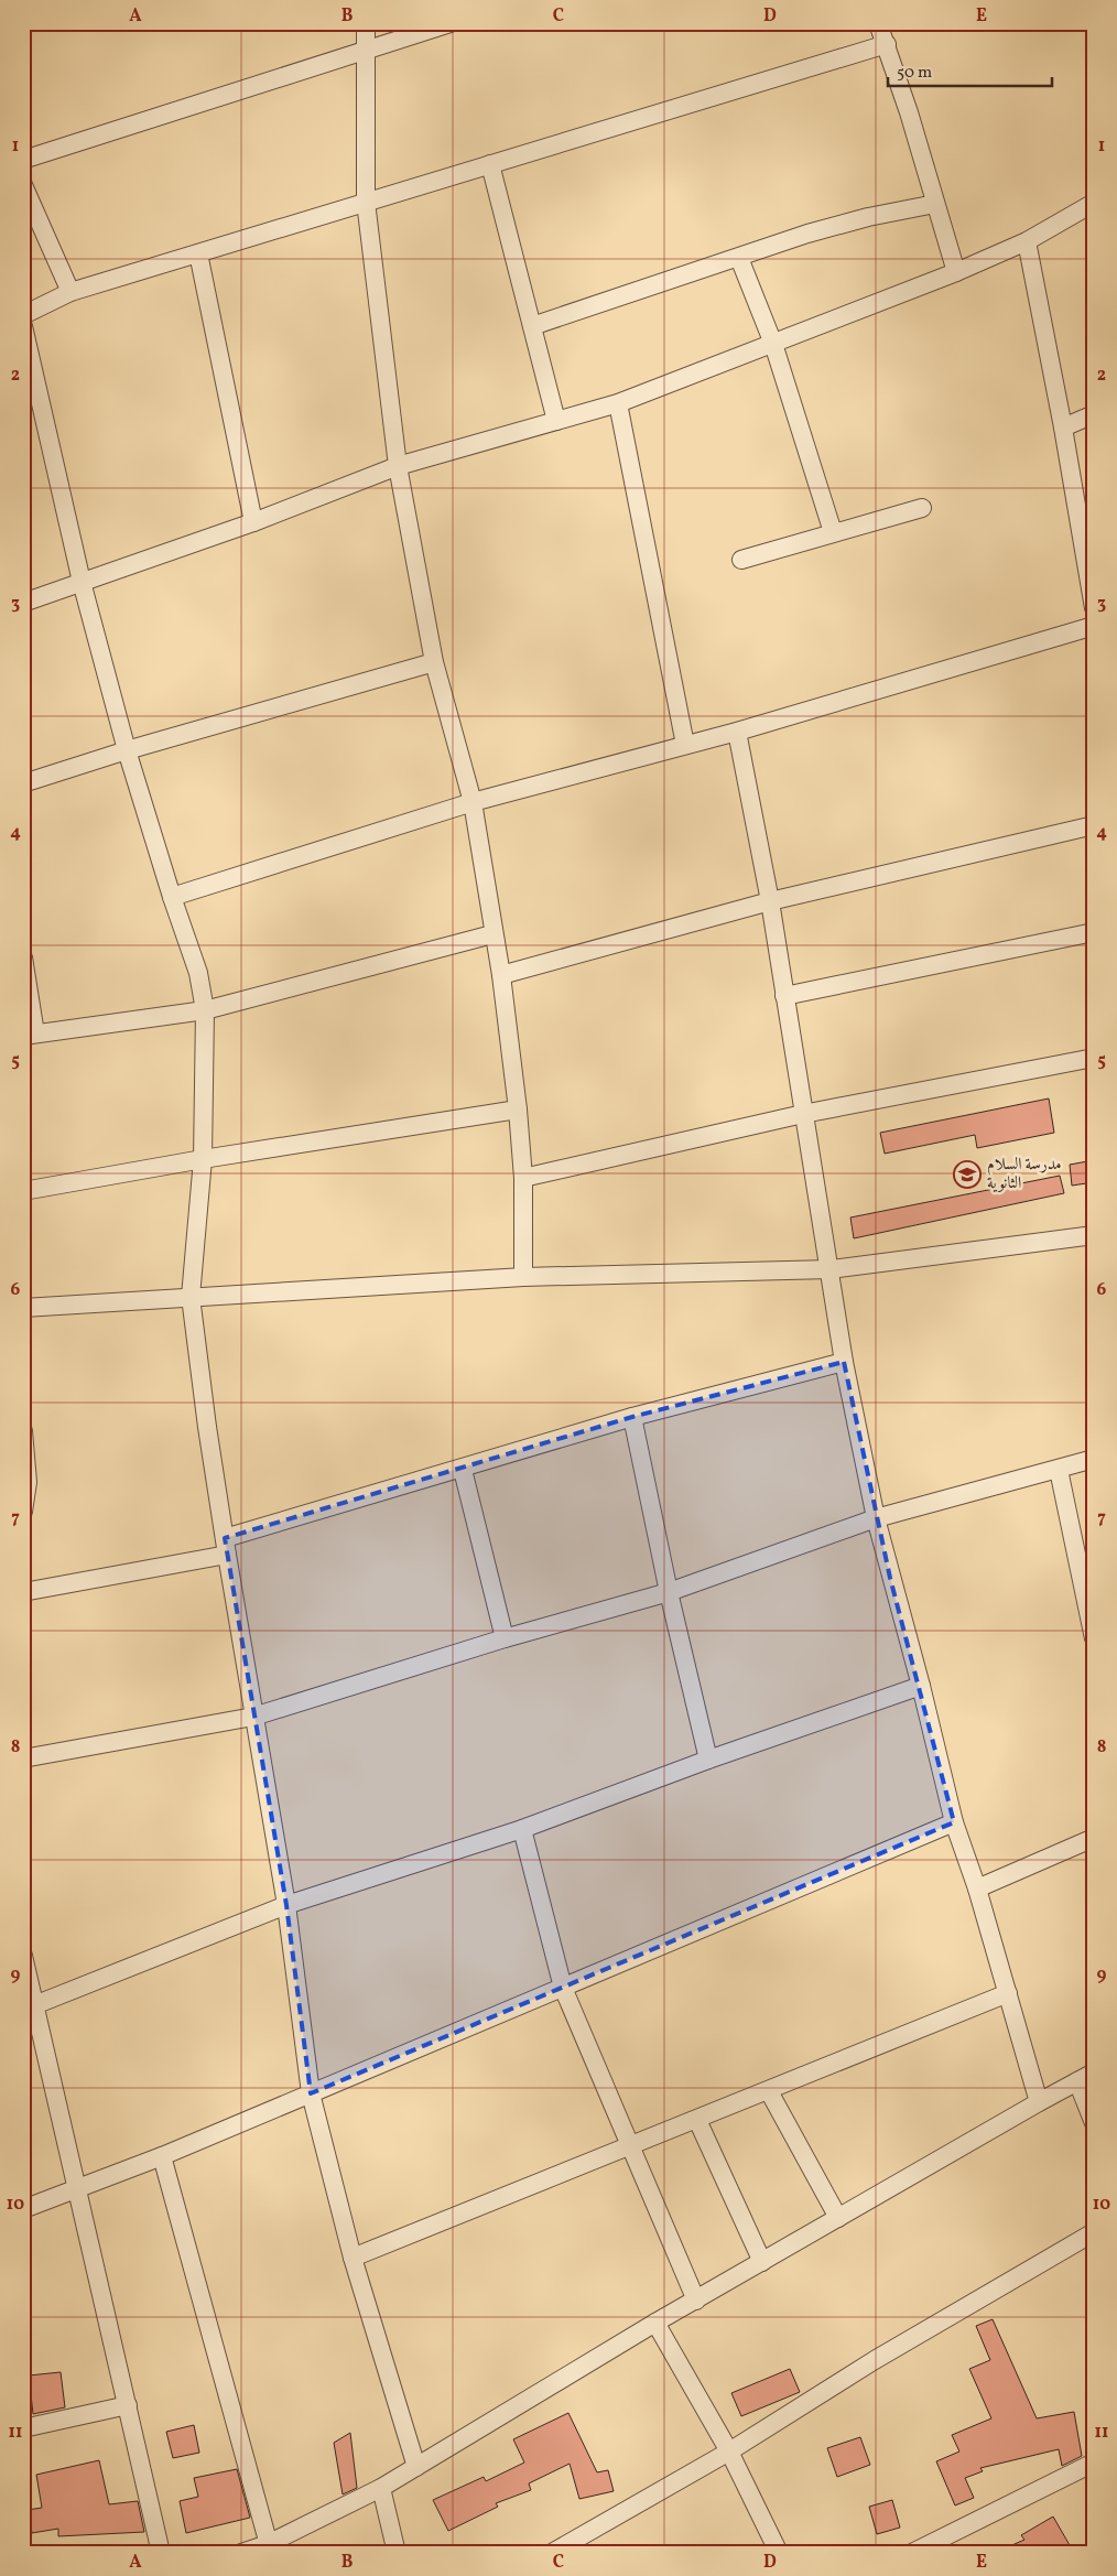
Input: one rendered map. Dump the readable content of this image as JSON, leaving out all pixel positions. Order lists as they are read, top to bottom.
{
  "places": {
    "school or university": ["مدرسة السلام الثانوية"]
  },
  "scale_bar": "50 m",
  "grid": {
    "columns": [
      "A",
      "B",
      "C",
      "D",
      "E"
    ],
    "rows": [
      "1",
      "2",
      "3",
      "4",
      "5",
      "6",
      "7",
      "8",
      "9",
      "10",
      "11"
    ]
  }
}
